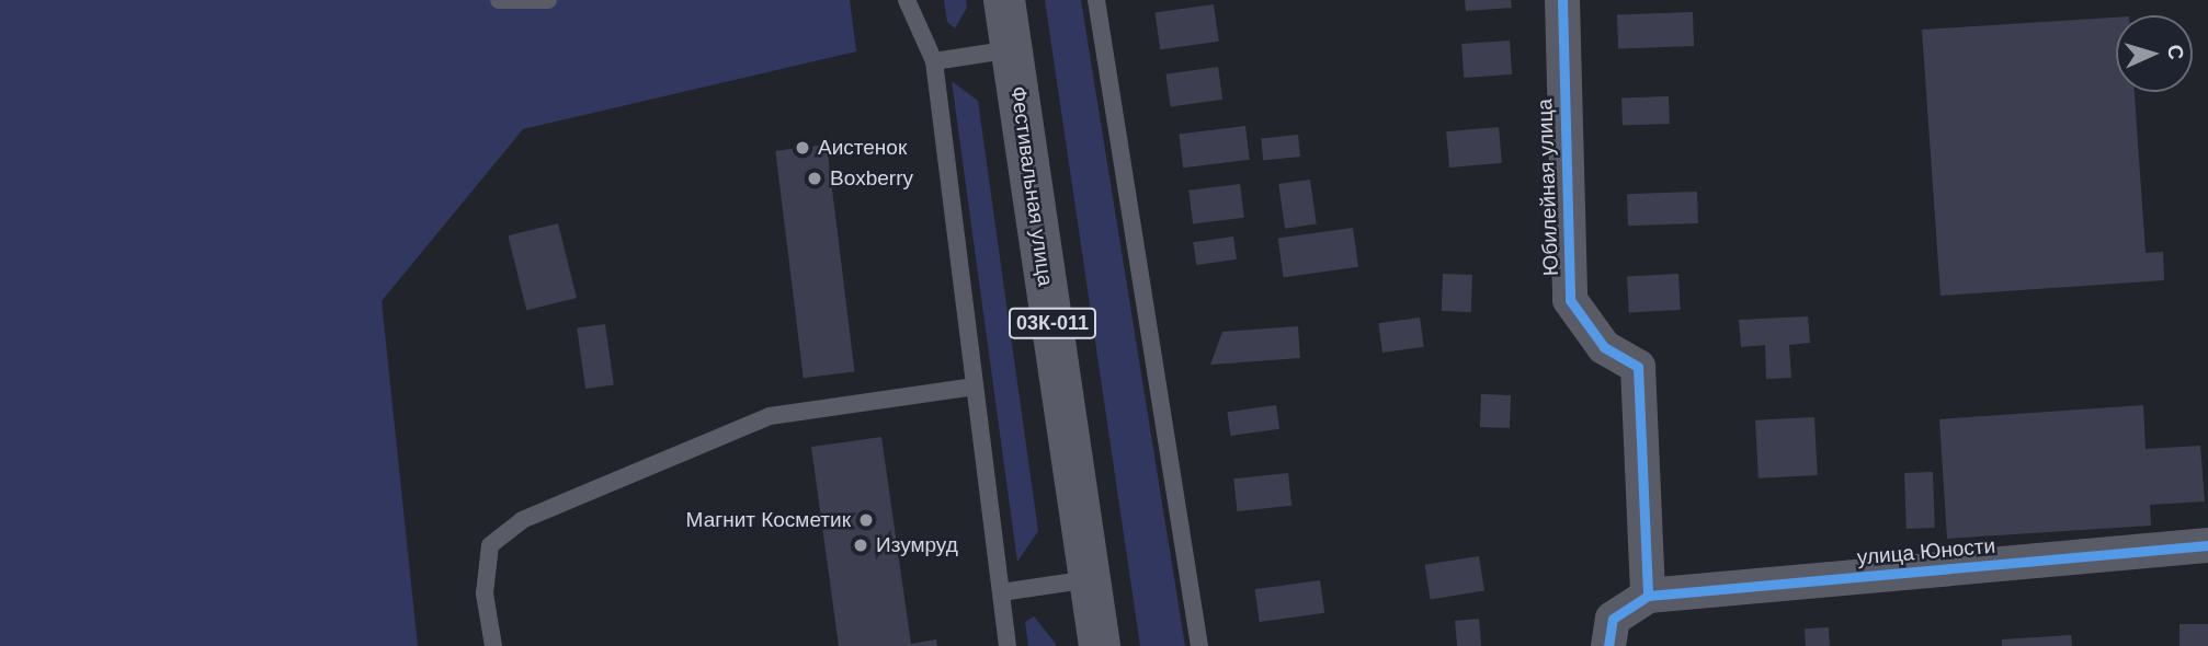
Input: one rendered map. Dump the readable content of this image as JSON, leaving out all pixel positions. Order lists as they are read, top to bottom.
{
  "streets": {
    "main road": ["Фестивальная улица", "03К-011"],
    "street": ["Юбилейная улица", "улица Юности"]
  },
  "crossings": [
    ["Юбилейная улица", "улица Юности"]
  ],
  "places": [
    "Аистенок",
    "Boxberry",
    "Магнит Косметик",
    "Изумруд"
  ],
  "north": "right"
}
